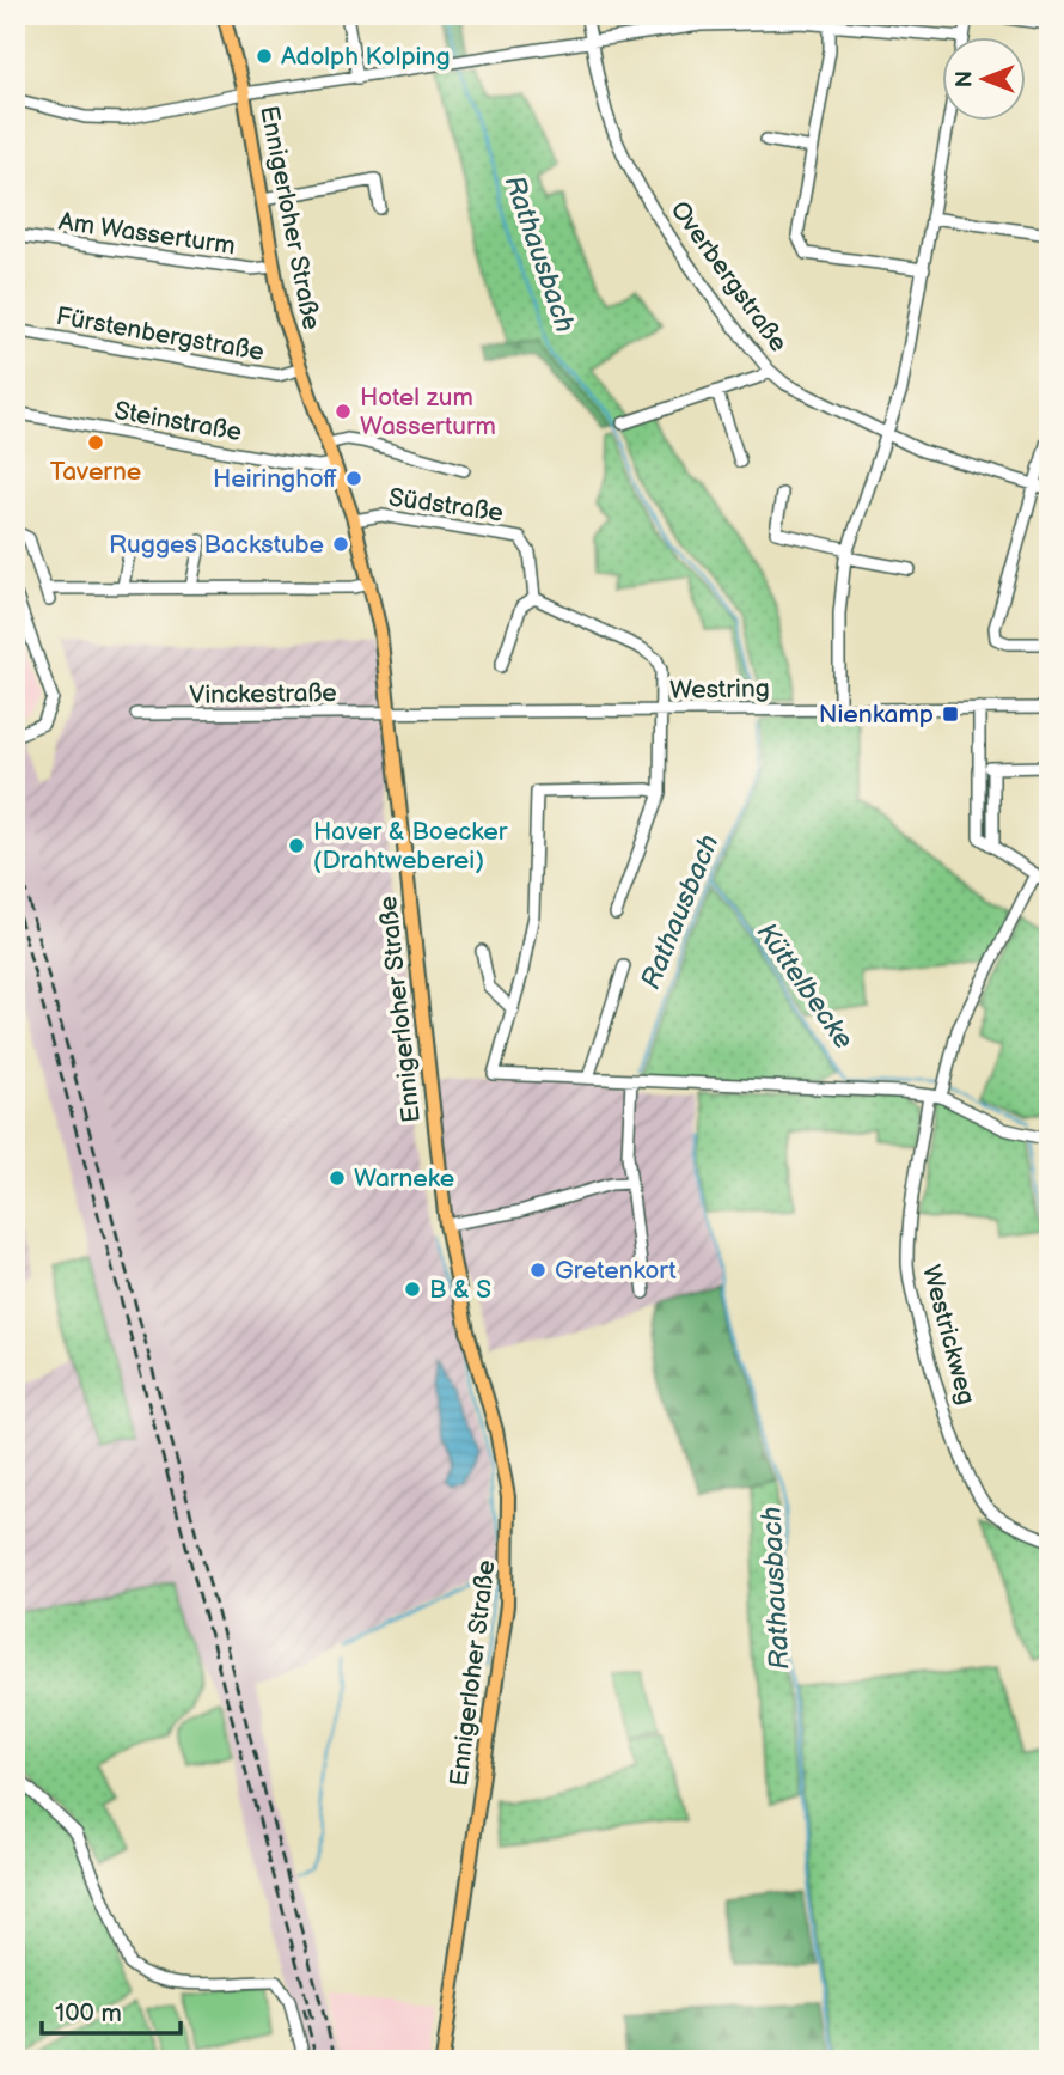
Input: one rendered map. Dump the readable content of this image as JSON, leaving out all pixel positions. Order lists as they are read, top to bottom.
{
  "streets": {
    "main road": ["Ennigerloher Straße"],
    "street": [
      "Am Wasserturm",
      "Overbergstraße",
      "Fürstenbergstraße",
      "Steinstraße",
      "Südstraße",
      "Westring",
      "Vinckestraße",
      "Westrickweg"
    ]
  },
  "crossings": [
    ["Ennigerloher Straße", "Am Wasserturm"],
    ["Ennigerloher Straße", "Fürstenbergstraße"],
    ["Ennigerloher Straße", "Steinstraße"],
    ["Ennigerloher Straße", "Südstraße"],
    ["Ennigerloher Straße", "Westring"],
    ["Ennigerloher Straße", "Vinckestraße"],
    ["Westring", "Vinckestraße"]
  ],
  "water": ["Rathausbach", "Küttelbecke"],
  "places": {
    "other": [
      "Adolph Kolping",
      "Hotel zum Wasserturm",
      "Taverne",
      "Heiringhoff",
      "Rugges Backstube",
      "Haver & Boecker (Drahtweberei)",
      "Warneke",
      "Gretenkort",
      "B & S"
    ],
    "transit": ["Nienkamp"]
  },
  "scale_bar": "100 m",
  "north": "left"
}
